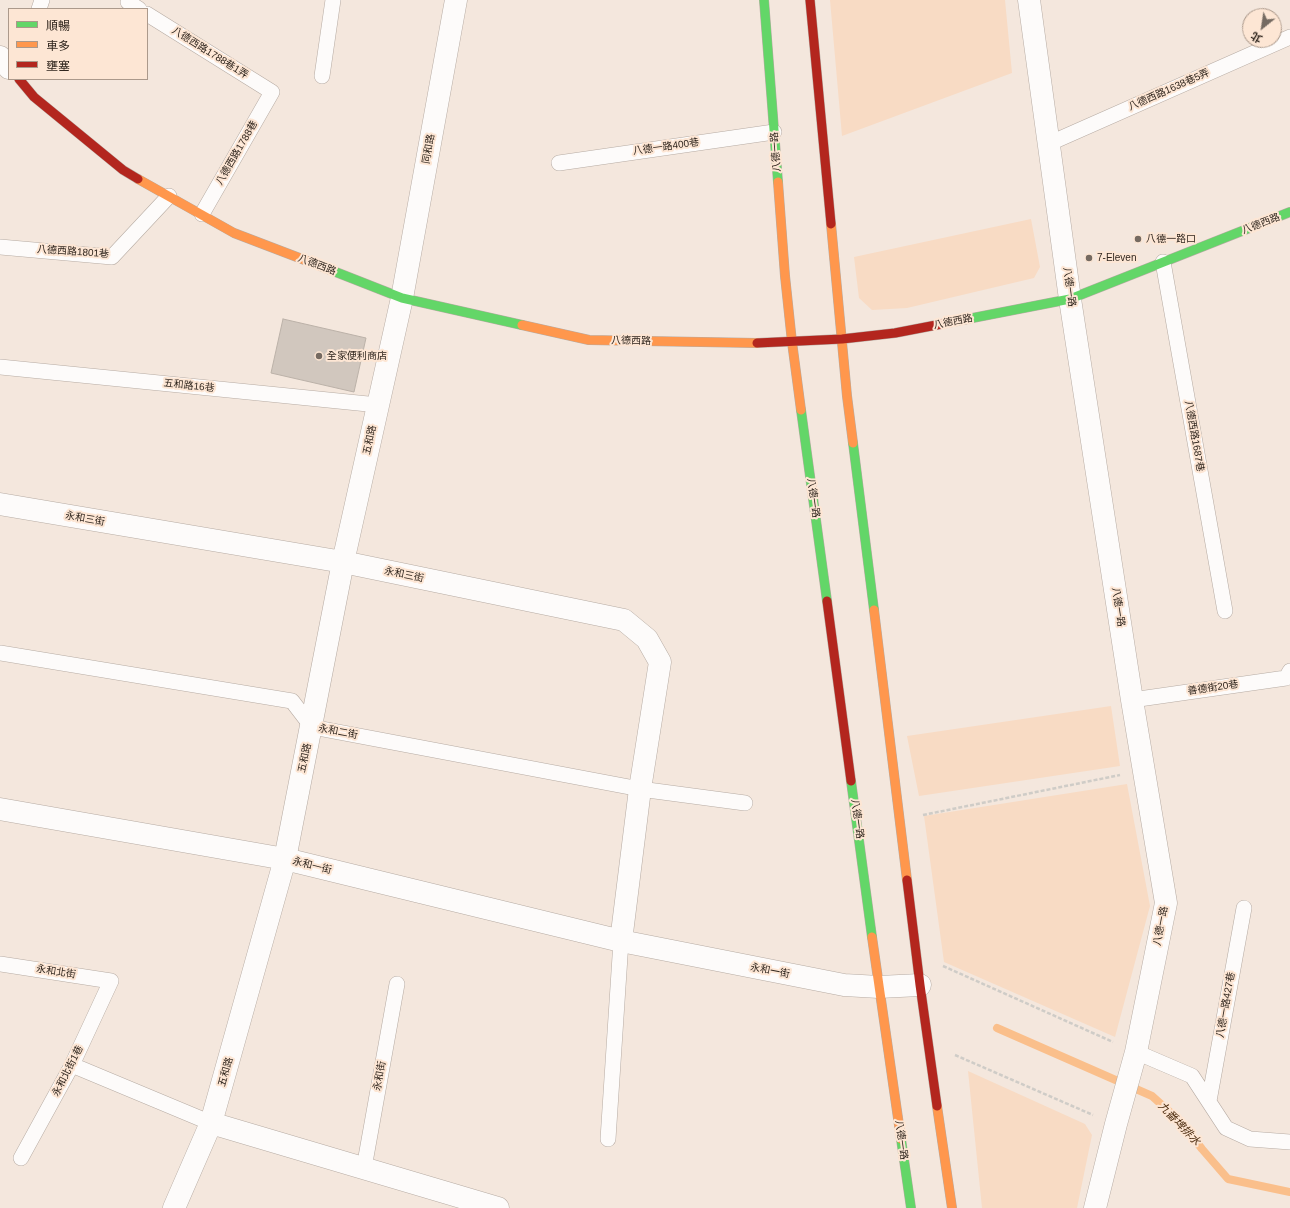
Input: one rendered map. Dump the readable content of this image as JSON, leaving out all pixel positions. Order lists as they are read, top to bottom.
{
  "streets": {
    "street": [
      "同和路",
      "八德一路",
      "八德西路",
      "五和路",
      "永和三街",
      "永和一街"
    ],
    "lane": [
      "八德西路1788巷1弄",
      "八德西路1638巷5弄",
      "八德一路400巷",
      "八德西路1788巷",
      "八德西路1801巷",
      "五和路16巷",
      "八德西路1687巷",
      "善德街20巷",
      "永和二街",
      "永和北街",
      "八德一路427巷",
      "永和北街1巷",
      "永和街"
    ]
  },
  "crossings": [
    ["八德西路1788巷1弄", "八德西路1788巷"],
    ["八德西路1638巷5弄", "八德一路"],
    ["八德一路400巷", "八德一路"],
    ["同和路", "八德西路"],
    ["同和路", "五和路"],
    ["八德一路", "八德西路"],
    ["八德一路", "善德街20巷"],
    ["八德一路", "永和一街"],
    ["八德西路1788巷", "八德西路"],
    ["八德西路", "八德西路1801巷"],
    ["八德西路", "八德西路1687巷"],
    ["八德西路", "五和路"],
    ["五和路16巷", "五和路"],
    ["五和路", "永和三街"],
    ["五和路", "永和二街"],
    ["五和路", "永和一街"],
    ["永和三街", "永和二街"],
    ["永和北街", "永和北街1巷"]
  ],
  "water": ["九番埤排水"],
  "places": ["八德一路口", "7-Eleven", "全家便利商店"],
  "legend": ["順暢", "車多", "壅塞"],
  "north": "bottom left"
}
